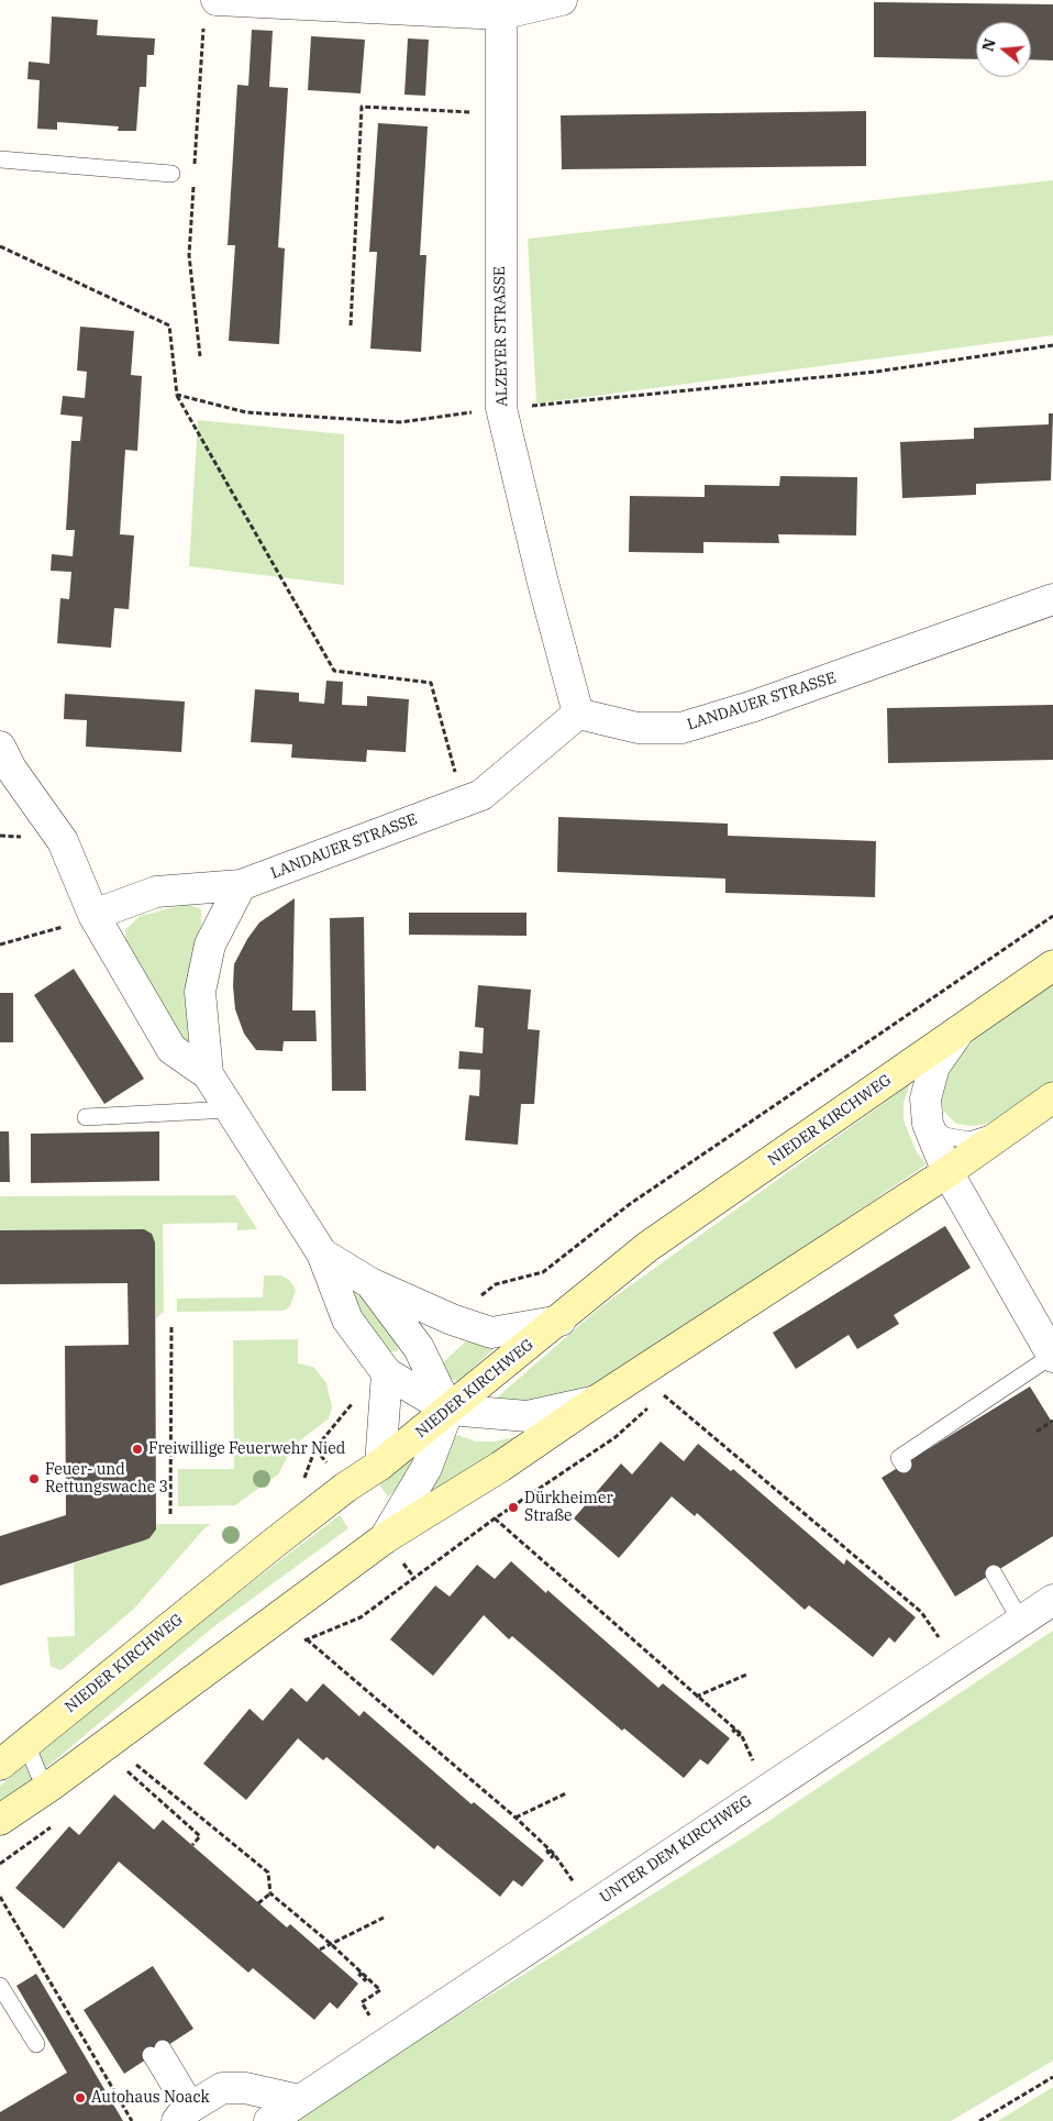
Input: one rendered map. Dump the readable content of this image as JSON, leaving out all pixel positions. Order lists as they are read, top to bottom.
{
  "streets": {
    "main road": ["NIEDER KIRCHWEG"],
    "street": ["ALZEYER STRASSE", "LANDAUER STRASSE", "UNTER DEM KIRCHWEG"]
  },
  "crossings": [
    ["ALZEYER STRASSE", "LANDAUER STRASSE"]
  ],
  "places": [
    "Freiwillige Feuerwehr Nied",
    "Feuer- und Rettungswache 3",
    "Dürkheimer Straße",
    "Autohaus Noack"
  ],
  "north": "left"
}
